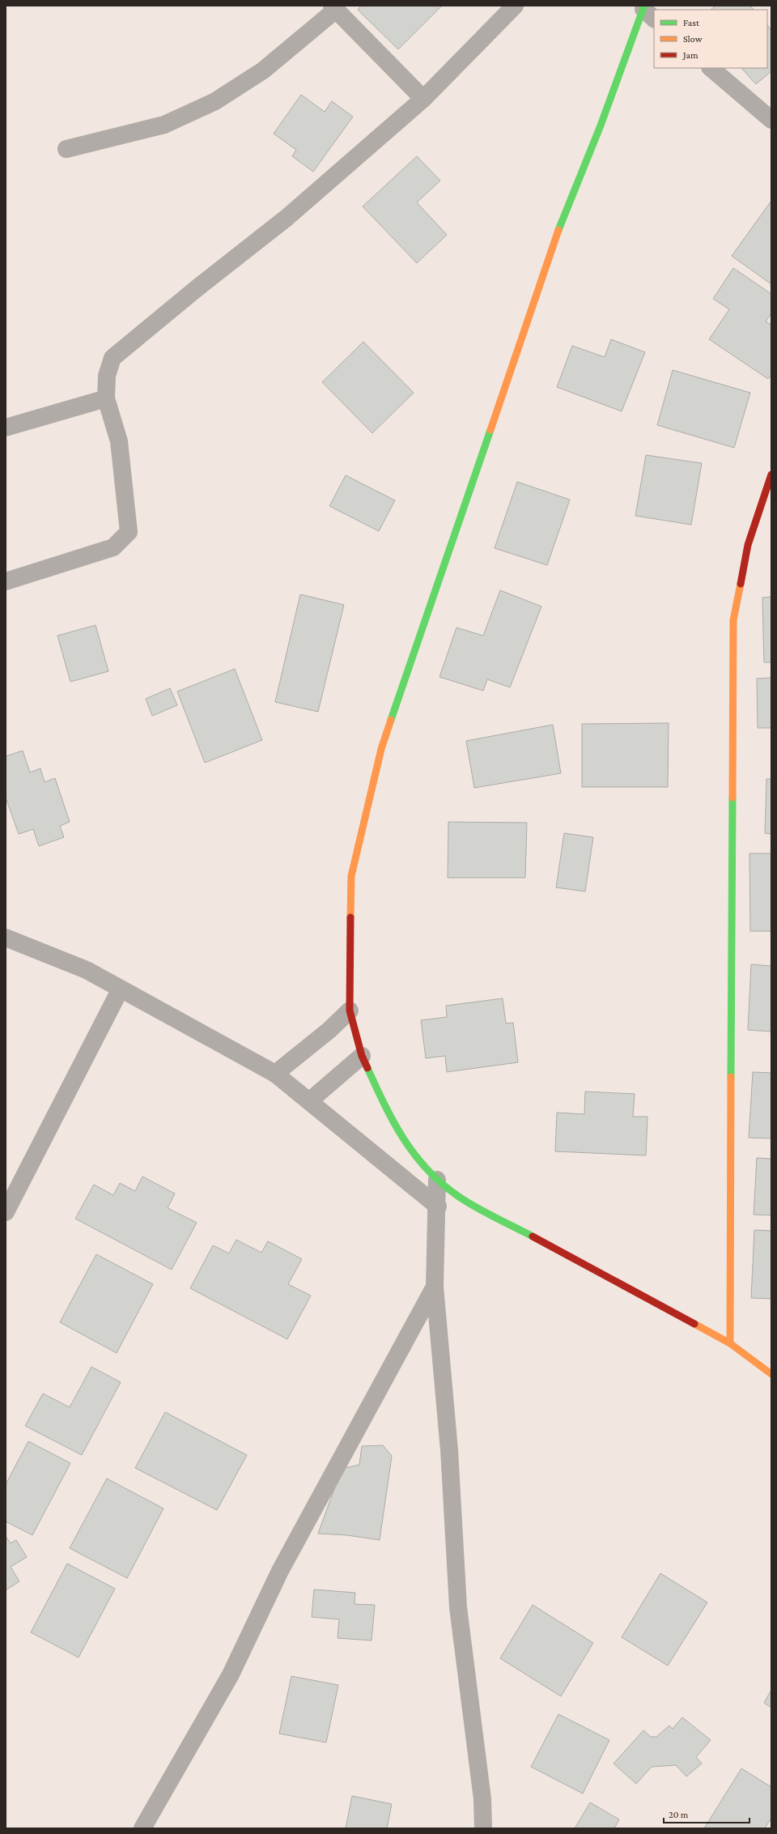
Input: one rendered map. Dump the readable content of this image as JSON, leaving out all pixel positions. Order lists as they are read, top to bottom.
{
  "legend": ["Fast", "Slow", "Jam"],
  "scale_bar": "20 m"
}
